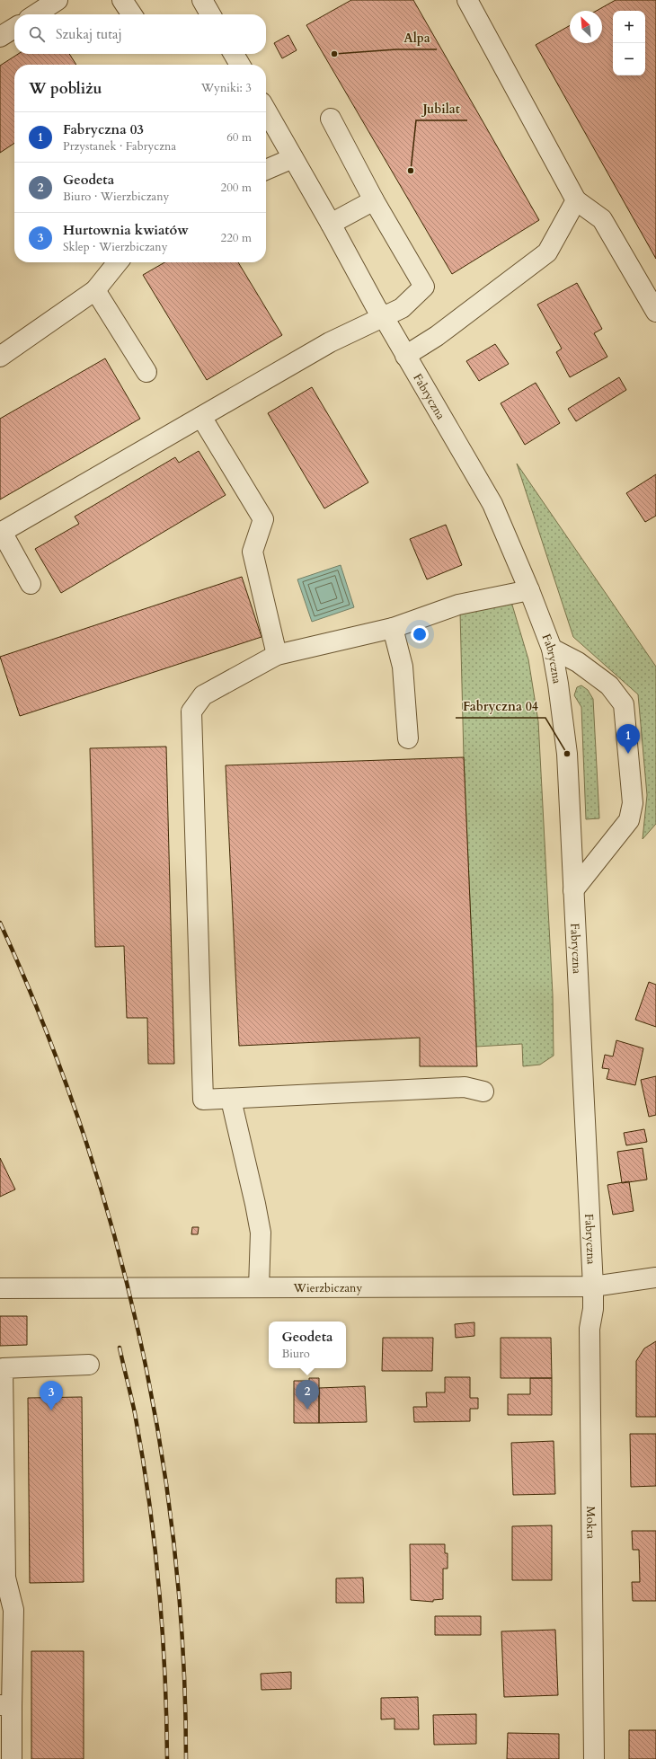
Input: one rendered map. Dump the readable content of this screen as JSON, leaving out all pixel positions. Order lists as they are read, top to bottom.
{
  "streets": {
    "street": ["Fabryczna", "Wierzbiczany", "Mokra"]
  },
  "crossings": [
    ["Fabryczna", "Wierzbiczany"],
    ["Fabryczna", "Mokra"],
    ["Wierzbiczany", "Mokra"]
  ],
  "places": ["Alpa", "Jubilat", "Fabryczna 04"],
  "north": "top left",
  "page": {
    "map_buttons": ["+", "−"],
    "search": "Szukaj tutaj",
    "heading": ["W pobliżu", "Wyniki: 3"],
    "list": [
      {
        "mark": "1",
        "name": "Fabryczna 03",
        "note": "Przystanek · Fabryczna",
        "value": "60 m"
      },
      {
        "mark": "2",
        "name": "Geodeta",
        "note": "Biuro · Wierzbiczany",
        "value": "200 m"
      },
      {
        "mark": "3",
        "name": "Hurtownia kwiatów",
        "note": "Sklep · Wierzbiczany",
        "value": "220 m"
      }
    ],
    "pins": ["1", "2", "3"],
    "popup": ["Geodeta", "Biuro"]
  }
}
